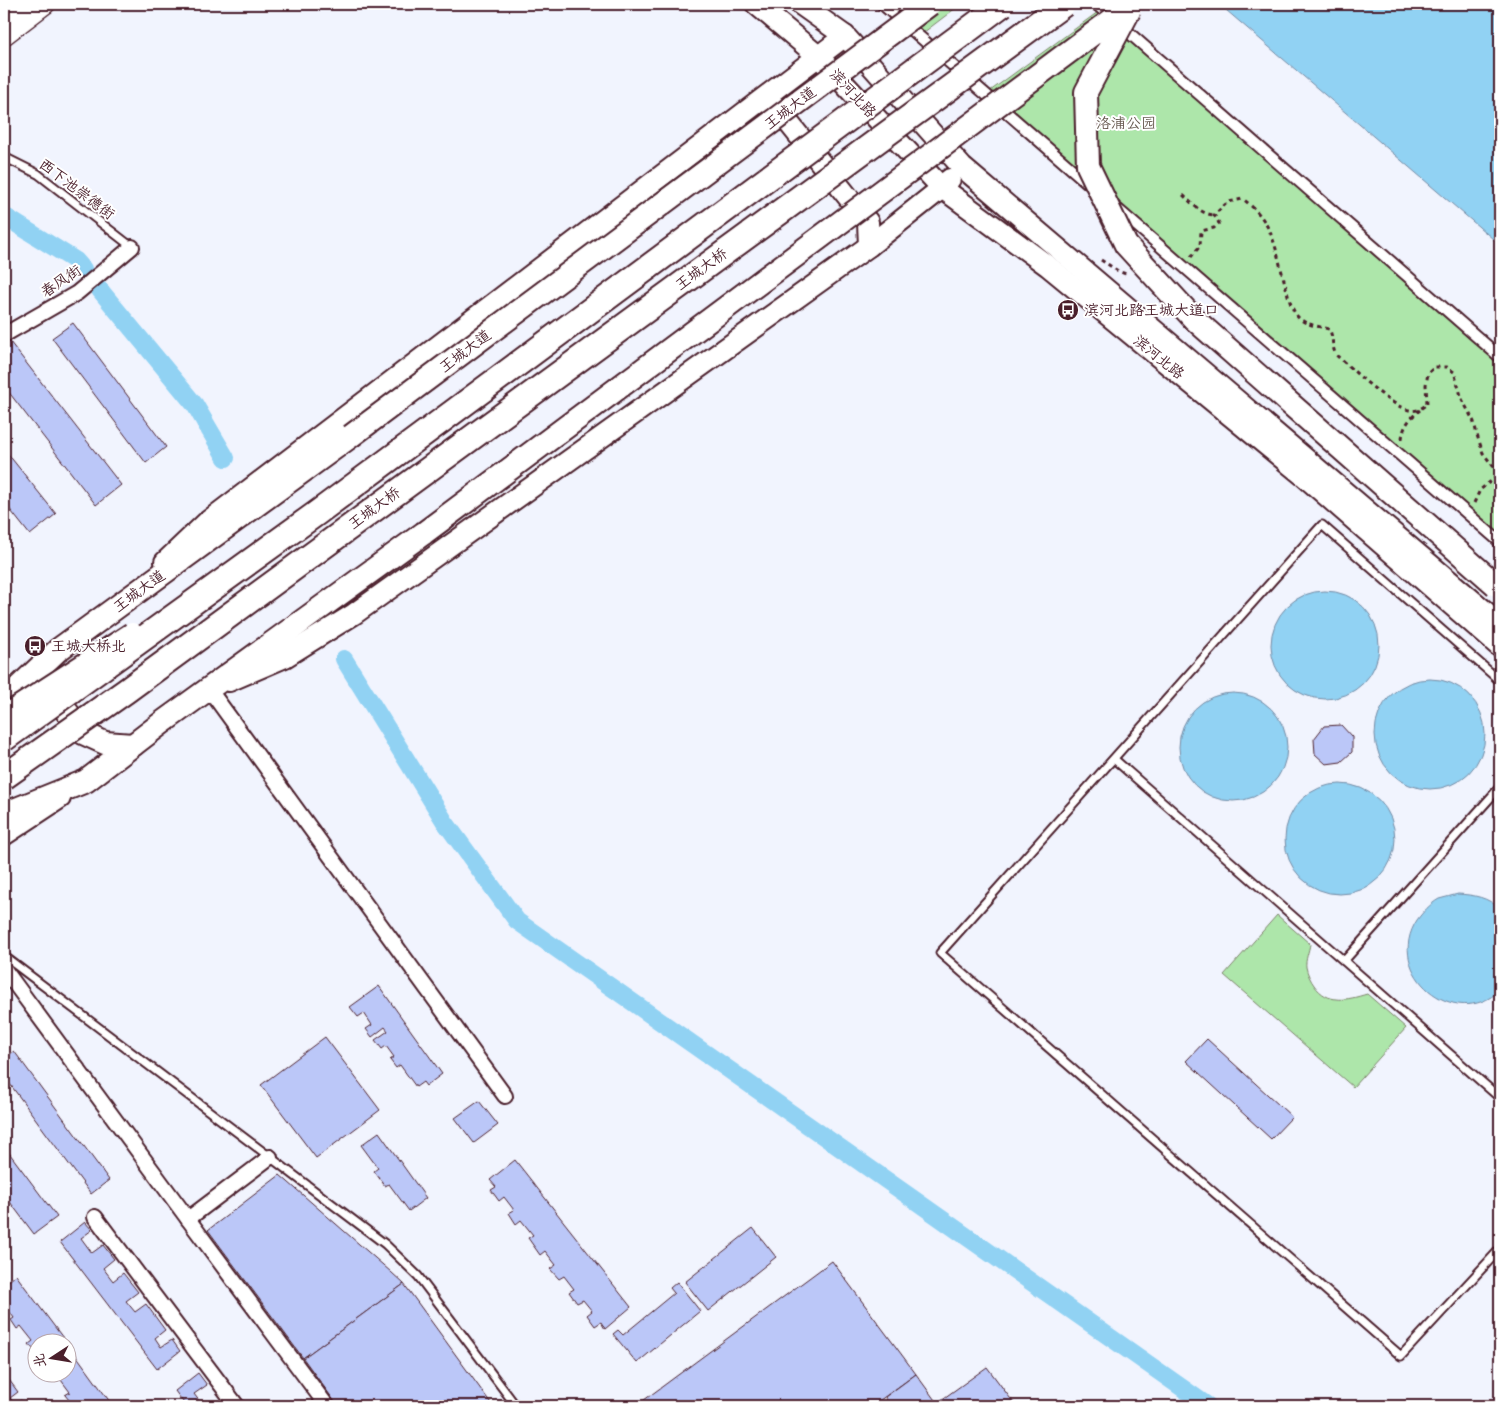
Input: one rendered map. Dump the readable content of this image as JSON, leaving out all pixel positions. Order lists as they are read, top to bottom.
{
  "streets": {
    "highway": ["王城大桥"],
    "main road": ["滨河北路", "王城大道"],
    "street": ["春风街"],
    "lane": ["西下池崇德街"]
  },
  "crossings": [
    ["西下池崇德街", "春风街"]
  ],
  "parks": ["洛浦公园"],
  "places": {
    "bus stop": ["滨河北路王城大道口", "王城大桥北"]
  },
  "north": "left"
}
